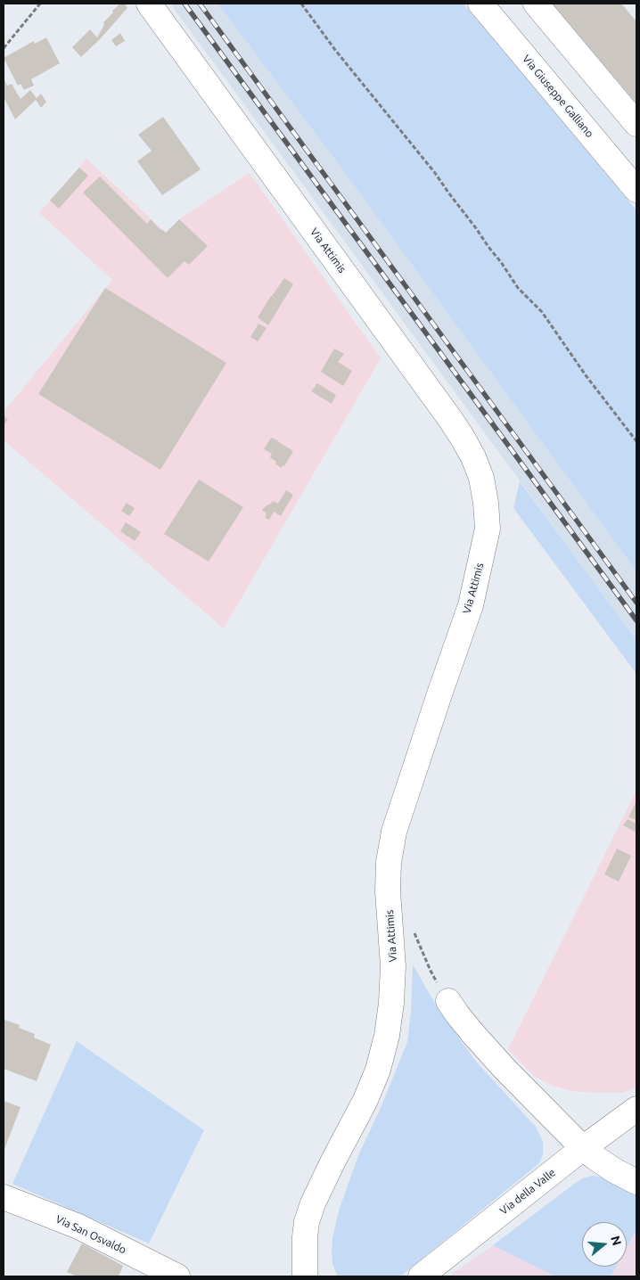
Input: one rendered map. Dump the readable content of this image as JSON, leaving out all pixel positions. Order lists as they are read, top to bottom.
{
  "streets": {
    "street": [
      "Via Giuseppe Galliano",
      "Via Attimis",
      "Via della Valle",
      "Via San Osvaldo"
    ]
  },
  "north": "right"
}
